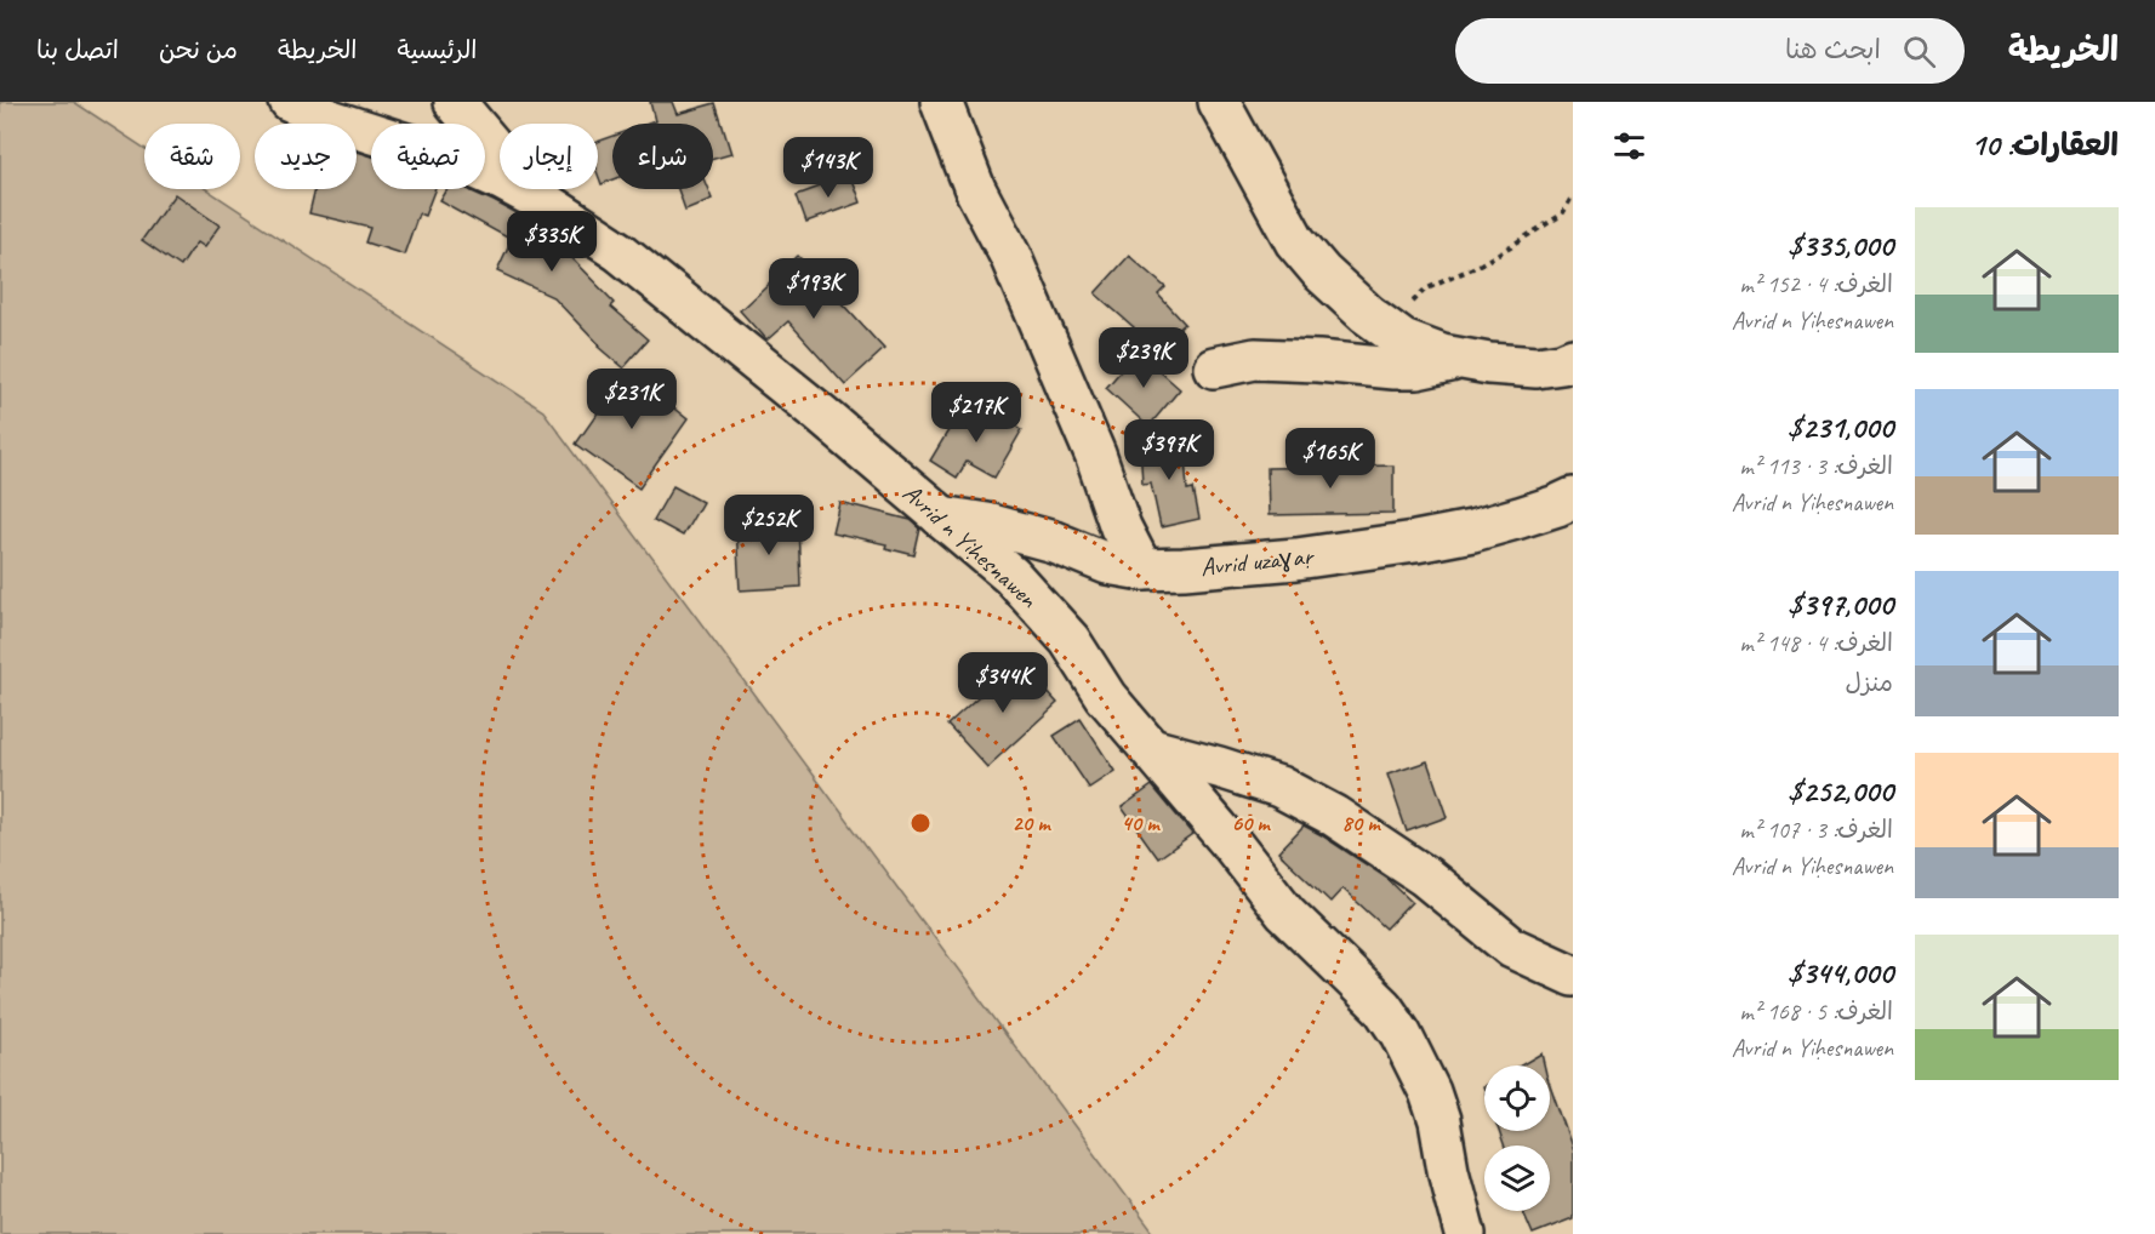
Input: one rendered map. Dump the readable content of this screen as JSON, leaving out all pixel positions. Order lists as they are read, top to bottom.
{
  "streets": {
    "street": ["Avrid n Yiḥesnawen", "Avrid uzaɣaṛ"]
  },
  "crossings": [
    ["Avrid n Yiḥesnawen", "Avrid uzaɣaṛ"]
  ],
  "page": {
    "header": "الخريطة",
    "search": "ابحث هنا",
    "nav": [
      "الرئيسية",
      "الخريطة",
      "من نحن",
      "اتصل بنا"
    ],
    "heading": "العقارات: 10",
    "chip": [
      "شراء",
      "إيجار",
      "تصفية",
      "جديد",
      "شقة"
    ],
    "price": [
      "$143K",
      "$335K",
      "$193K",
      "$239K",
      "$231K",
      "$217K",
      "$397K",
      "$165K",
      "$252K",
      "$344K"
    ],
    "list": [
      {
        "name": "$335,000",
        "note": "الغرف: 4 · 152 m² · Avrid n Yiḥesnawen"
      },
      {
        "name": "$231,000",
        "note": "الغرف: 3 · 113 m² · Avrid n Yiḥesnawen"
      },
      {
        "name": "$397,000",
        "note": "الغرف: 4 · 148 m² · منزل"
      },
      {
        "name": "$252,000",
        "note": "الغرف: 3 · 107 m² · Avrid n Yiḥesnawen"
      },
      {
        "name": "$344,000",
        "note": "الغرف: 5 · 168 m² · Avrid n Yiḥesnawen"
      }
    ]
  },
  "rings": [
    "20 m",
    "40 m",
    "60 m",
    "80 m"
  ]
}
